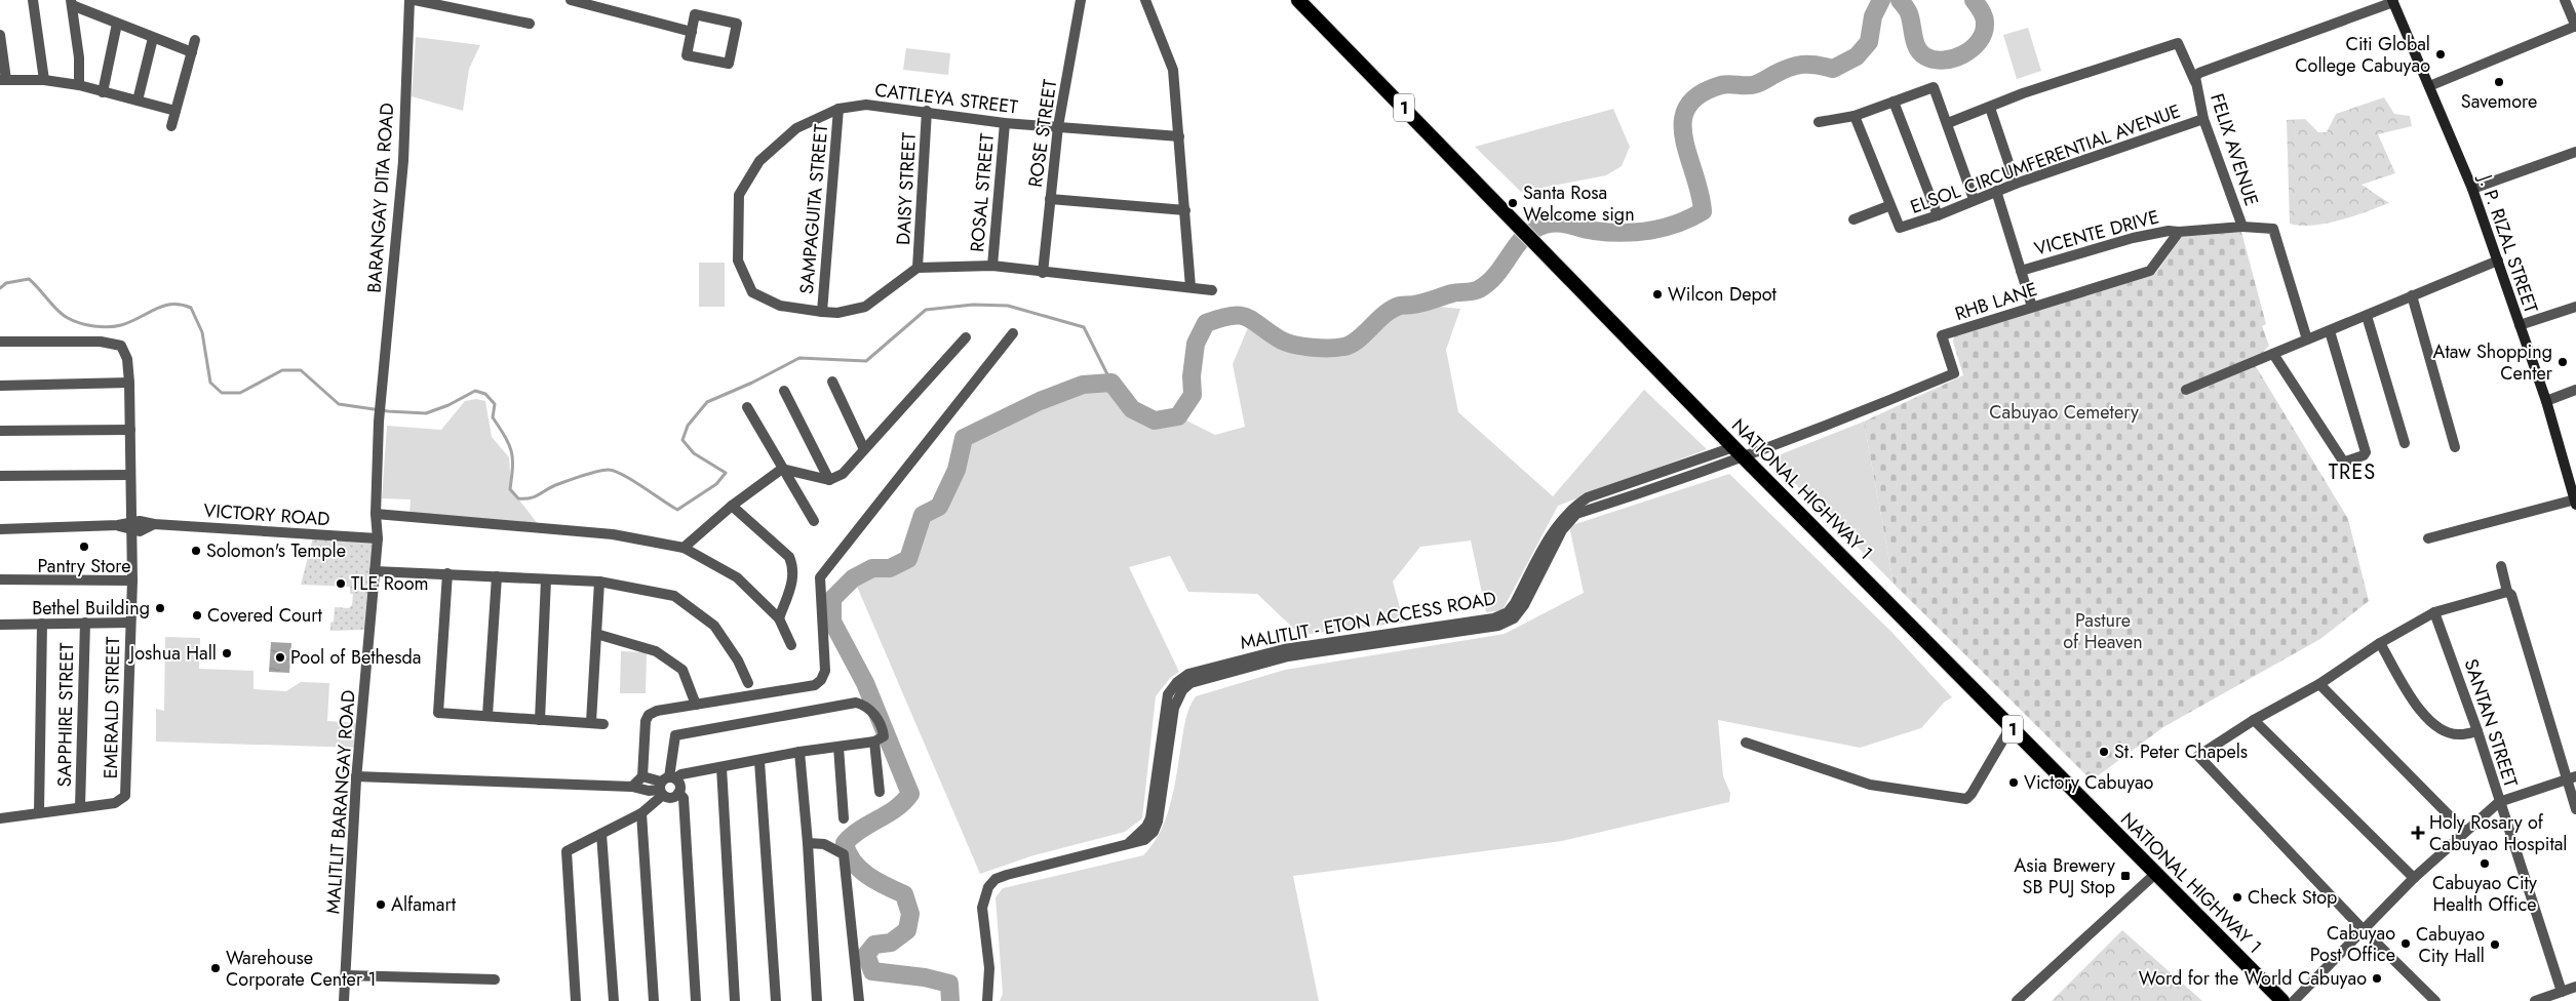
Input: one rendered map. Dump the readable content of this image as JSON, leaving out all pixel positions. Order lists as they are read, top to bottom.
{
  "streets": {
    "highway": ["1", "NATIONAL HIGHWAY 1"],
    "main road": ["J. P. RIZAL STREET"],
    "street": [
      "CATTLEYA STREET",
      "ROSE STREET",
      "FELIX AVENUE",
      "ELSOL CIRCUMFERENTIAL AVENUE",
      "DAISY STREET",
      "ROSAL STREET",
      "BARANGAY DITA ROAD",
      "SAMPAGUITA STREET",
      "VICENTE DRIVE",
      "RHB LANE",
      "VICTORY ROAD",
      "MALITLIT - ETON ACCESS ROAD",
      "EMERALD STREET",
      "SAPPHIRE STREET",
      "SANTAN STREET",
      "MALITLIT BARANGAY ROAD"
    ]
  },
  "crossings": [
    ["CATTLEYA STREET", "ROSE STREET"],
    ["CATTLEYA STREET", "DAISY STREET"],
    ["CATTLEYA STREET", "ROSAL STREET"],
    ["CATTLEYA STREET", "SAMPAGUITA STREET"],
    ["FELIX AVENUE", "ELSOL CIRCUMFERENTIAL AVENUE"],
    ["FELIX AVENUE", "VICENTE DRIVE"],
    ["BARANGAY DITA ROAD", "MALITLIT BARANGAY ROAD"],
    ["VICENTE DRIVE", "RHB LANE"],
    ["RHB LANE", "NATIONAL HIGHWAY 1"],
    ["RHB LANE", "MALITLIT - ETON ACCESS ROAD"],
    ["NATIONAL HIGHWAY 1", "MALITLIT - ETON ACCESS ROAD"],
    ["VICTORY ROAD", "EMERALD STREET"],
    ["VICTORY ROAD", "MALITLIT BARANGAY ROAD"],
    ["EMERALD STREET", "SAPPHIRE STREET"]
  ],
  "districts": ["TRES"],
  "parks": ["Cabuyao Cemetery", "Pasture of Heaven"],
  "places": {
    "other": [
      "Citi Global College Cabuyao",
      "Savemore",
      "Santa Rosa Welcome sign",
      "Wilcon Depot",
      "Ataw Shopping Center",
      "Pantry Store",
      "Solomon's Temple",
      "TLE Room",
      "Bethel Building",
      "Covered Court",
      "Joshua Hall",
      "Pool of Bethesda",
      "St. Peter Chapels",
      "Victory Cabuyao",
      "Cabuyao City Health Office",
      "Check Stop",
      "Alfamart",
      "Cabuyao Post Office",
      "Cabuyao City Hall",
      "Warehouse Corporate Center 1",
      "Word for the World Cabuyao"
    ],
    "health": ["Holy Rosary of Cabuyao Hospital"],
    "transit": ["Asia Brewery SB PUJ Stop"]
  }
}
